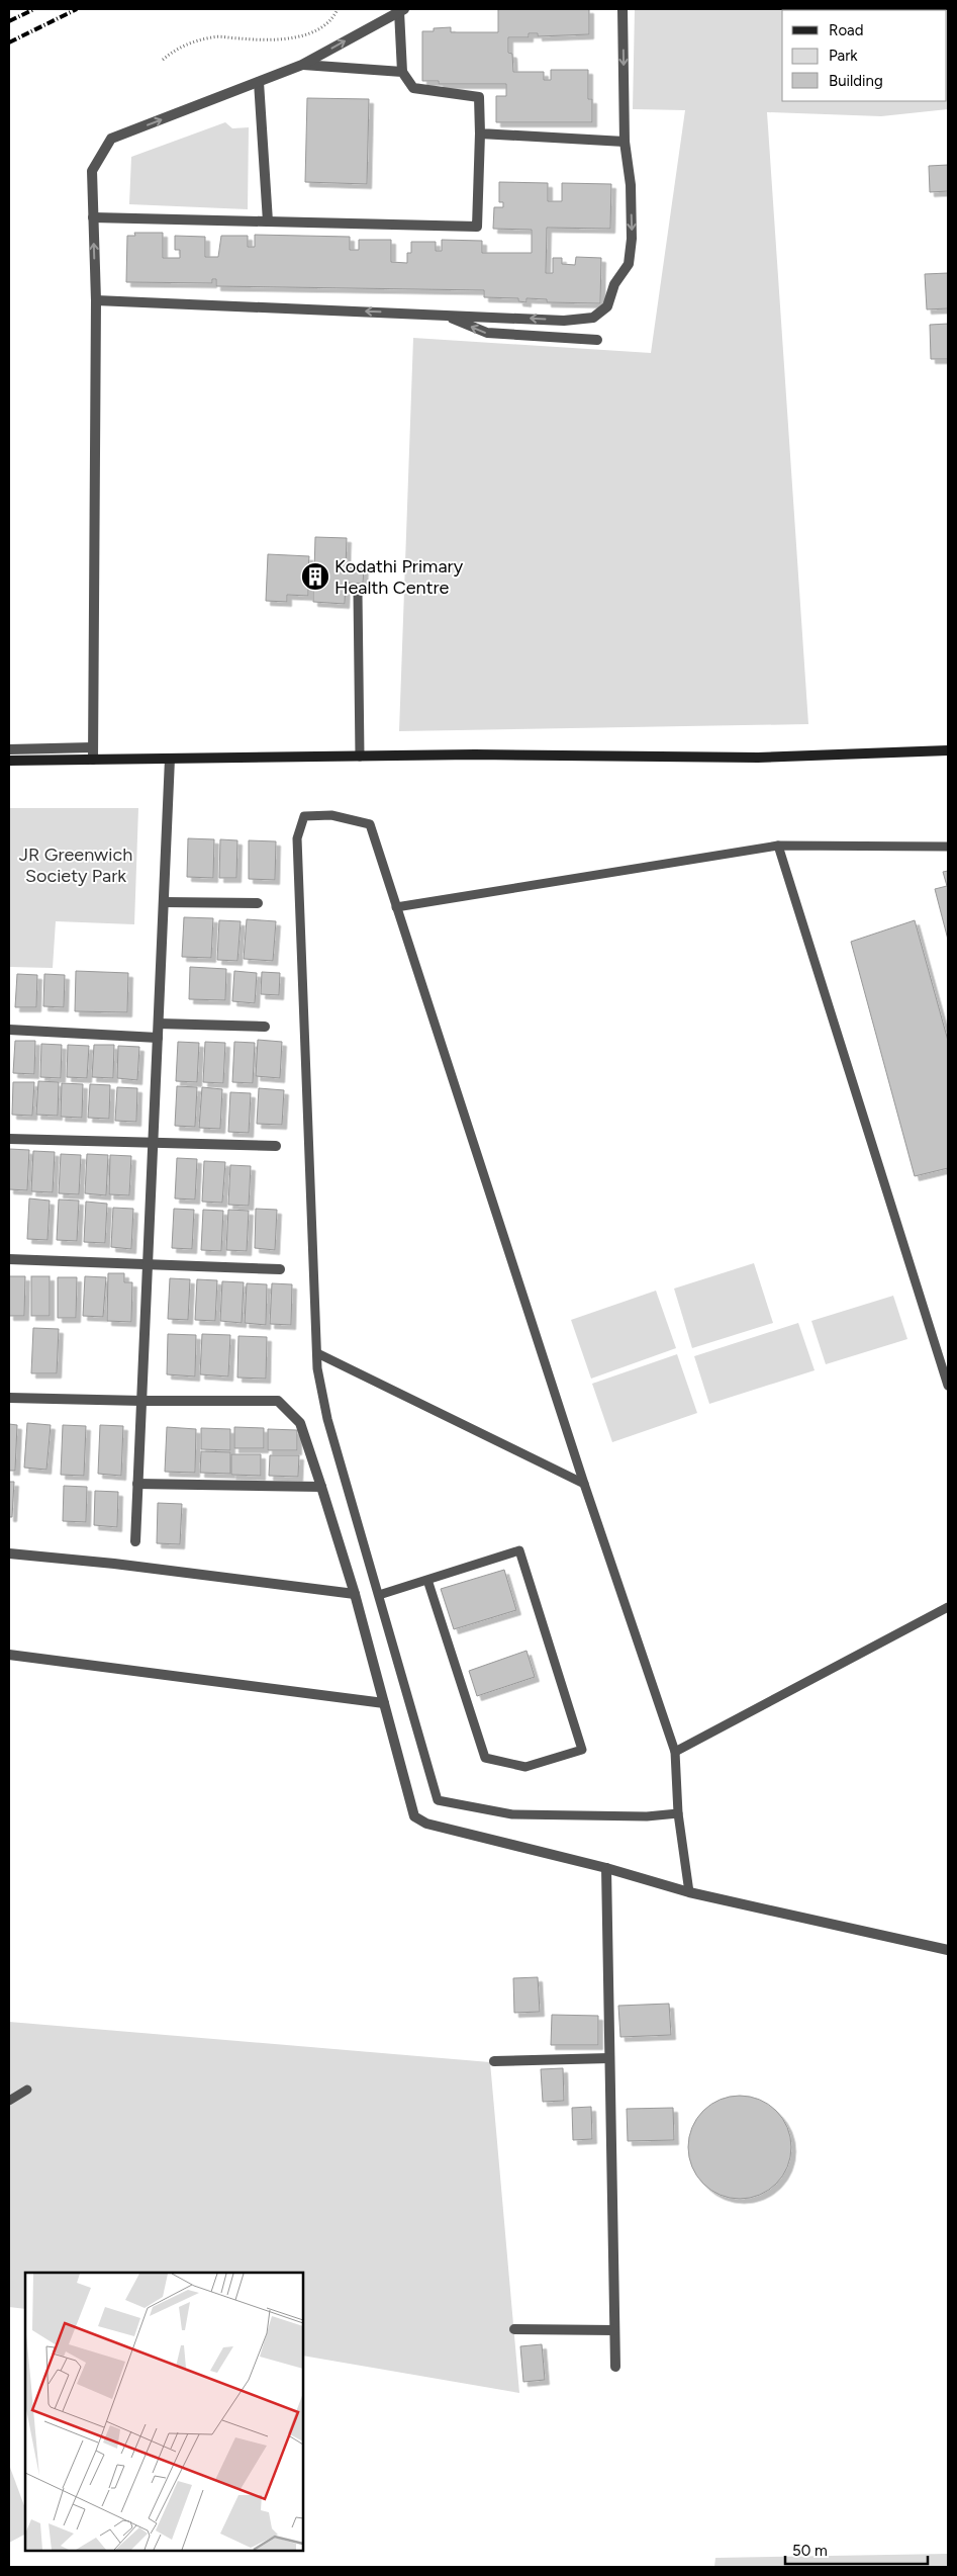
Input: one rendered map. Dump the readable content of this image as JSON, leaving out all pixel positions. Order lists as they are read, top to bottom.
{
  "parks": ["JR Greenwich Society Park"],
  "places": {
    "building": ["Kodathi Primary Health Centre"]
  },
  "legend": ["Road", "Park", "Building"],
  "scale_bar": "50 m"
}
